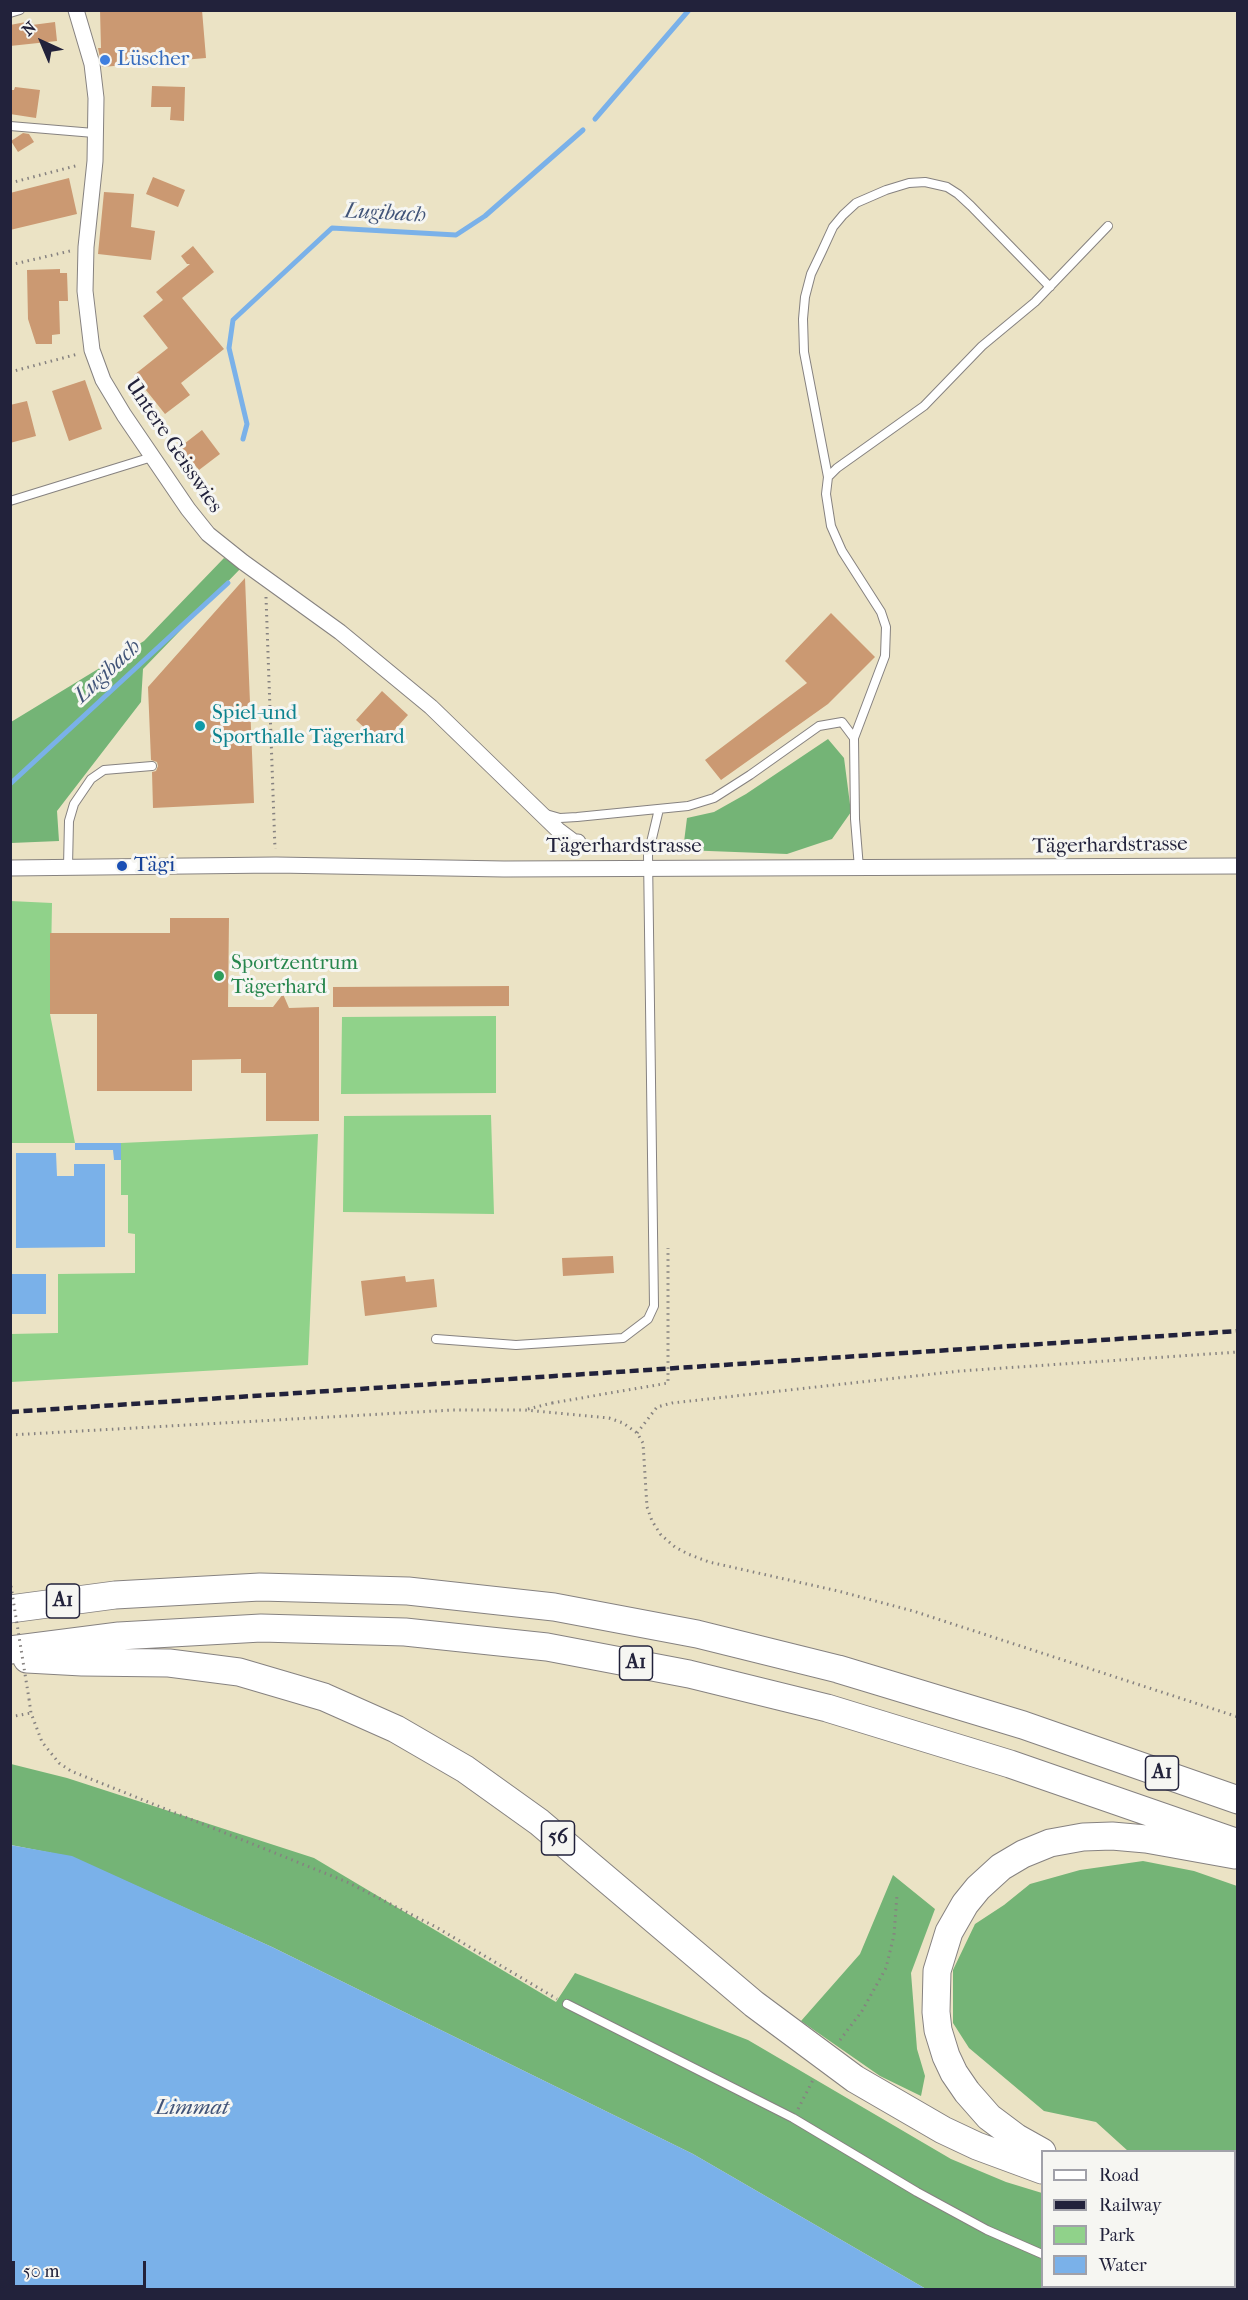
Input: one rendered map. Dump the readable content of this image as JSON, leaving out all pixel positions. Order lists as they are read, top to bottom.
{
  "streets": {
    "highway": ["A1", "56"],
    "street": ["Untere Geisswies", "Tägerhardstrasse"]
  },
  "water": ["Lugibach", "Limmat"],
  "places": [
    "Lüscher",
    "Spiel-und Sporthalle Tägerhard",
    "Tägi",
    "Sportzentrum Tägerhard"
  ],
  "legend": [
    "Road",
    "Railway",
    "Park",
    "Water"
  ],
  "scale_bar": "50 m",
  "north": "top left"
}
